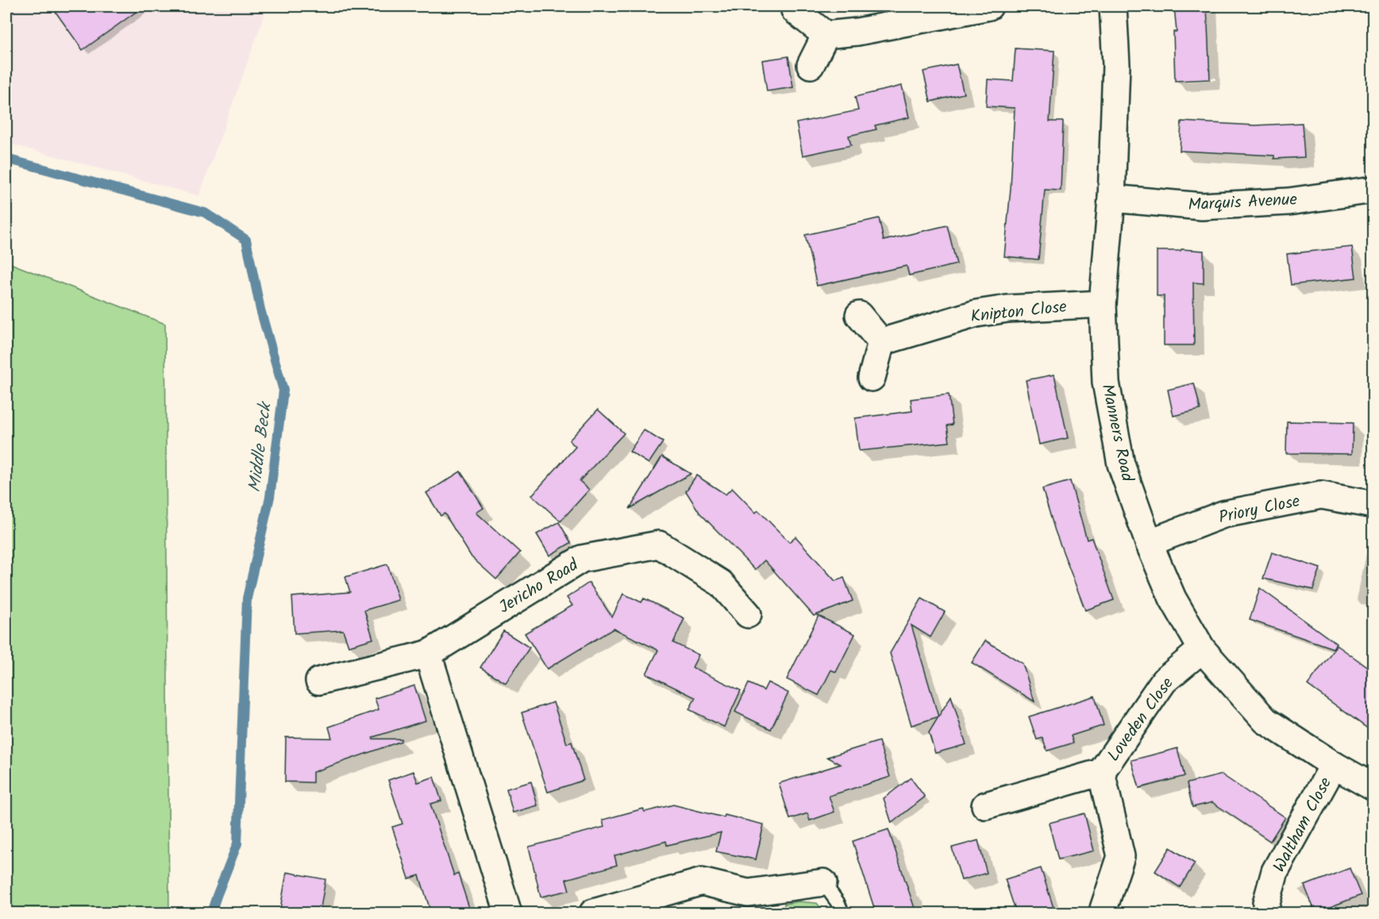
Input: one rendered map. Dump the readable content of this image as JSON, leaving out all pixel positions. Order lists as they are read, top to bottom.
{
  "streets": {
    "street": [
      "Marquis Avenue",
      "Knipton Close",
      "Manners Road",
      "Priory Close",
      "Jericho Road",
      "Loveden Close",
      "Waltham Close"
    ]
  },
  "crossings": [
    ["Marquis Avenue", "Manners Road"],
    ["Knipton Close", "Manners Road"],
    ["Manners Road", "Priory Close"],
    ["Manners Road", "Loveden Close"],
    ["Manners Road", "Waltham Close"]
  ],
  "water": ["Middle Beck"]
}
